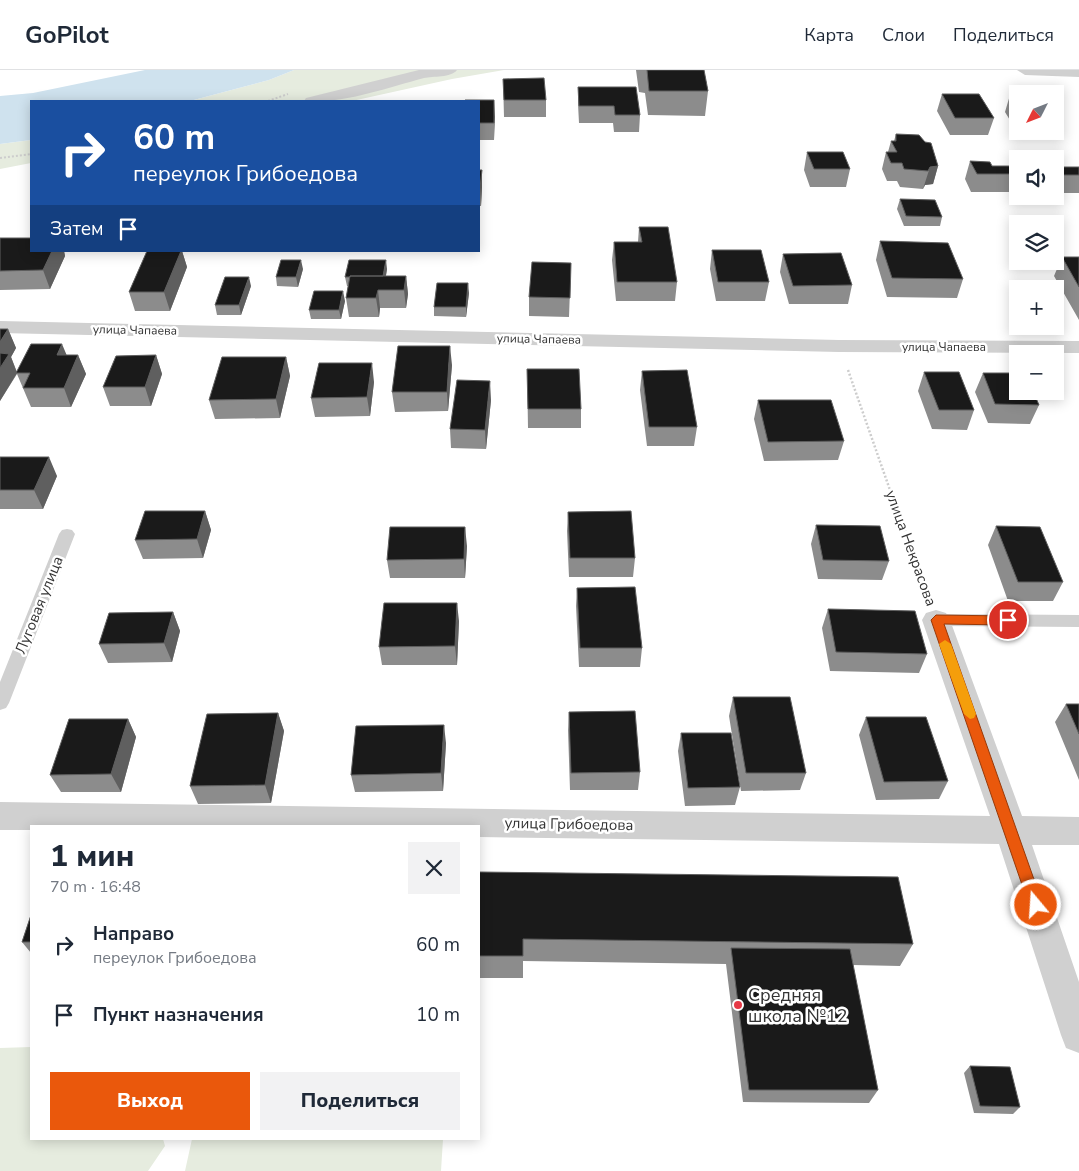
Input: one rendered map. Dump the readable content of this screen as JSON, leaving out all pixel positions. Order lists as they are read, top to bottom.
{
  "streets": {
    "street": ["улица Чапаева", "улица Некрасова", "улица Грибоедова"],
    "lane": ["Луговая улица"]
  },
  "crossings": [
    ["улица Чапаева", "улица Некрасова"],
    ["улица Некрасова", "улица Грибоедова"]
  ],
  "places": ["Средняя школа №12"],
  "north": "bottom left",
  "page": {
    "header": "GoPilot",
    "nav": ["Карта", "Слои", "Поделиться"],
    "map_buttons": ["+", "−"],
    "turn": ["60 m", "переулок Грибоедова"],
    "then": "Затем",
    "heading": ["1 мин", "70 m · 16:48"],
    "list": [
      {
        "name": "Направо",
        "note": "переулок Грибоедова",
        "value": "60 m"
      },
      {
        "name": "Пункт назначения",
        "value": "10 m"
      }
    ],
    "buttons": ["Выход", "Поделиться"]
  }
}
